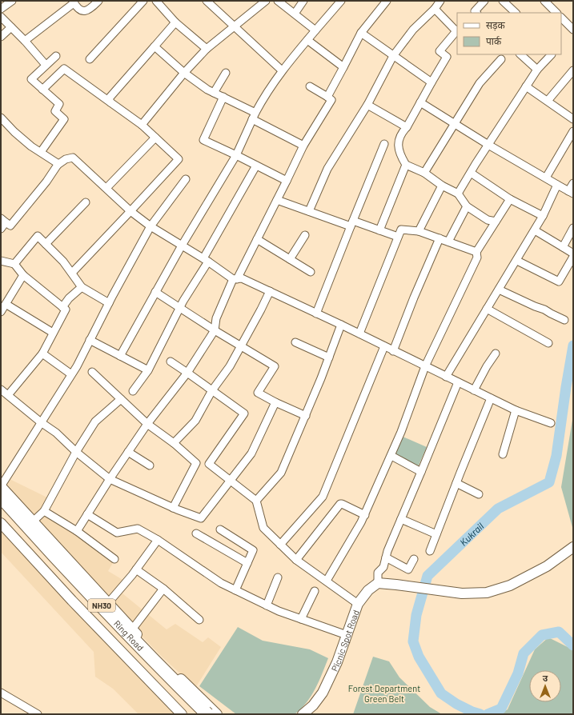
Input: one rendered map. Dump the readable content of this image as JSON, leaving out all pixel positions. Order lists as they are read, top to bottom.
{
  "streets": {
    "highway": ["NH30", "Ring Road"],
    "street": ["Picnic Spot Road"]
  },
  "water": ["Kukrail"],
  "parks": ["Forest Department Green Belt"],
  "legend": ["सड़क", "पार्क"],
  "north": "top"
}
